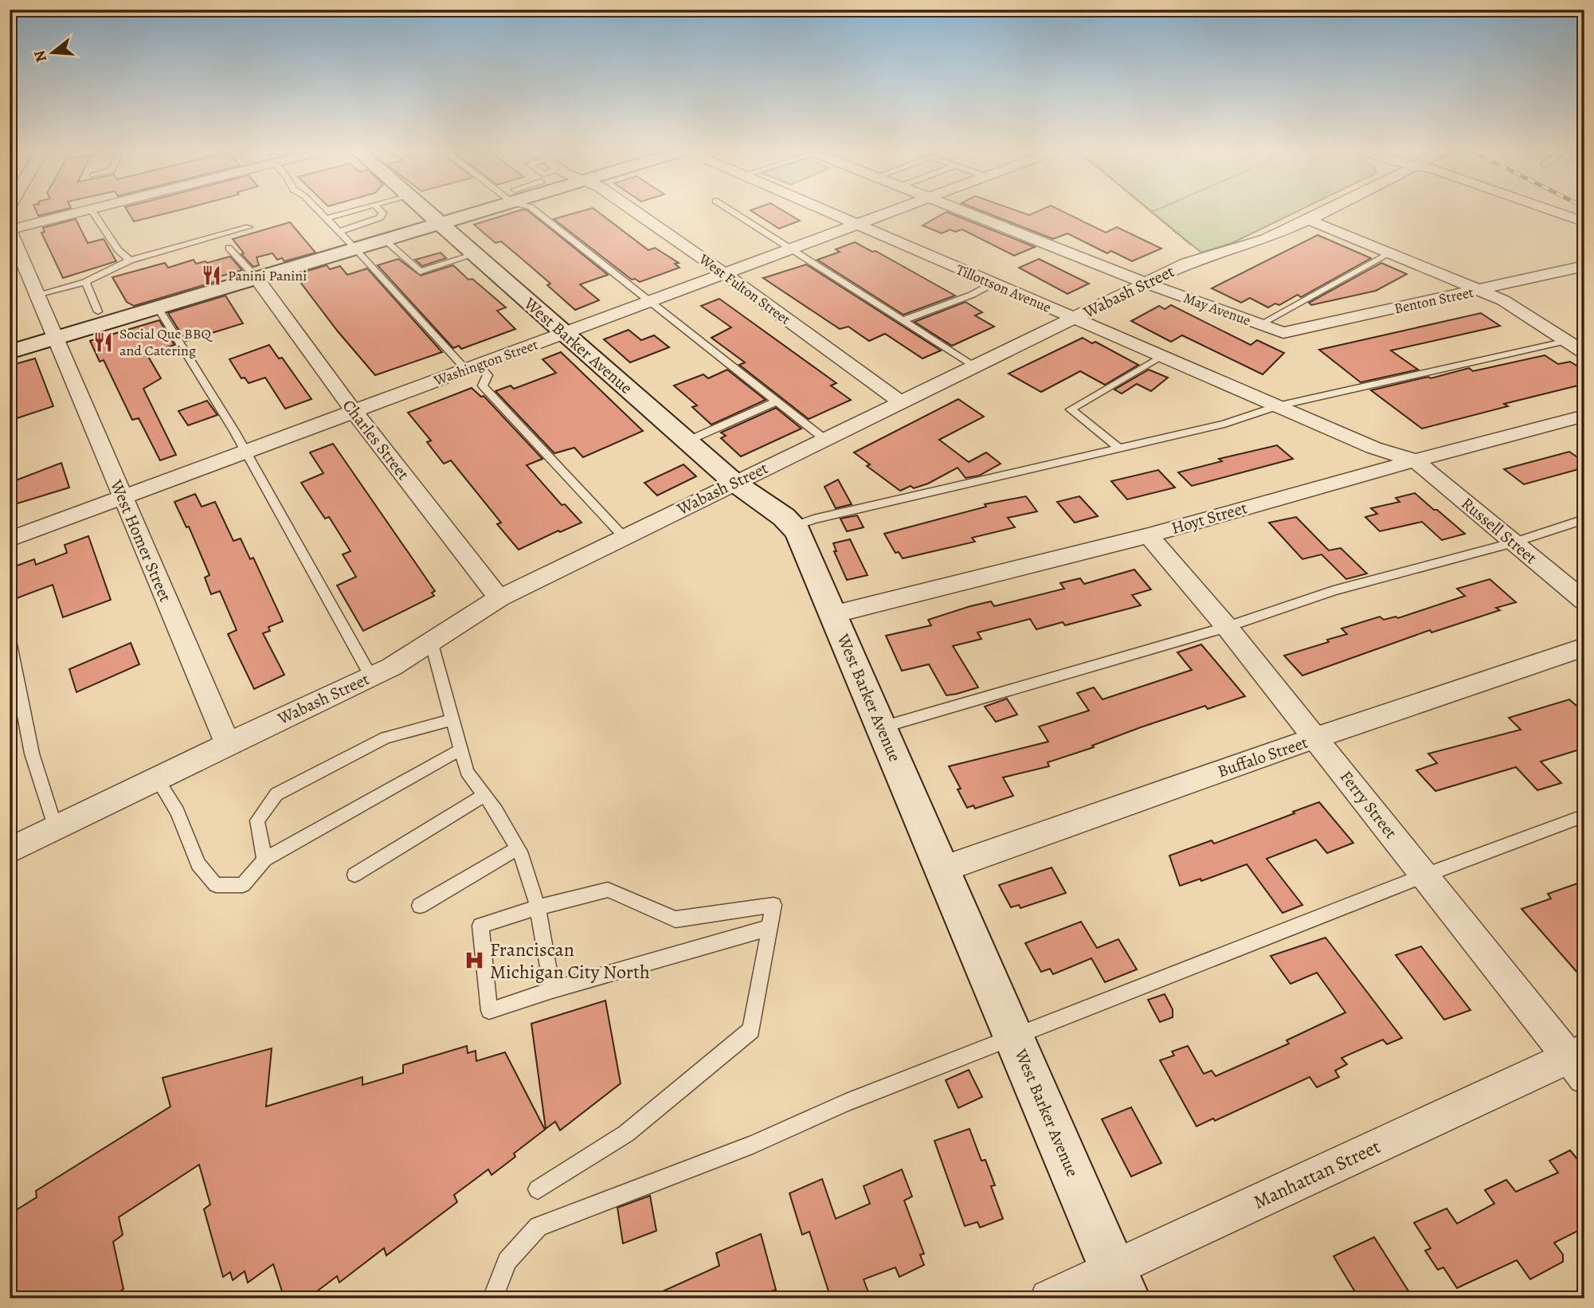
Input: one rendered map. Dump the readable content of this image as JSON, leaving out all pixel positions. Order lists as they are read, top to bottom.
{
  "streets": {
    "street": [
      "Tillottson Avenue",
      "West Fulton Street",
      "Wabash Street",
      "Benton Street",
      "May Avenue",
      "West Barker Avenue",
      "Washington Street",
      "Charles Street",
      "Hoyt Street",
      "Russell Street",
      "West Homer Street",
      "Buffalo Street",
      "Ferry Street",
      "Manhattan Street"
    ]
  },
  "crossings": [
    ["Tillottson Avenue", "Wabash Street"],
    ["Tillottson Avenue", "Washington Street"],
    ["Tillottson Avenue", "Hoyt Street"],
    ["Tillottson Avenue", "Russell Street"],
    ["West Fulton Street", "Wabash Street"],
    ["West Fulton Street", "Washington Street"],
    ["Wabash Street", "May Avenue"],
    ["Wabash Street", "West Barker Avenue"],
    ["Wabash Street", "Charles Street"],
    ["Wabash Street", "West Homer Street"],
    ["Benton Street", "May Avenue"],
    ["West Barker Avenue", "Washington Street"],
    ["West Barker Avenue", "Hoyt Street"],
    ["West Barker Avenue", "Buffalo Street"],
    ["West Barker Avenue", "Manhattan Street"],
    ["Washington Street", "Charles Street"],
    ["Washington Street", "West Homer Street"],
    ["Hoyt Street", "Russell Street"],
    ["Hoyt Street", "Ferry Street"],
    ["Buffalo Street", "Ferry Street"],
    ["Ferry Street", "Manhattan Street"]
  ],
  "places": {
    "restaurant": ["Panini Panini", "Social Que BBQ and Catering"],
    "hospital": ["Franciscan Michigan City North"]
  },
  "north": "left"
}
